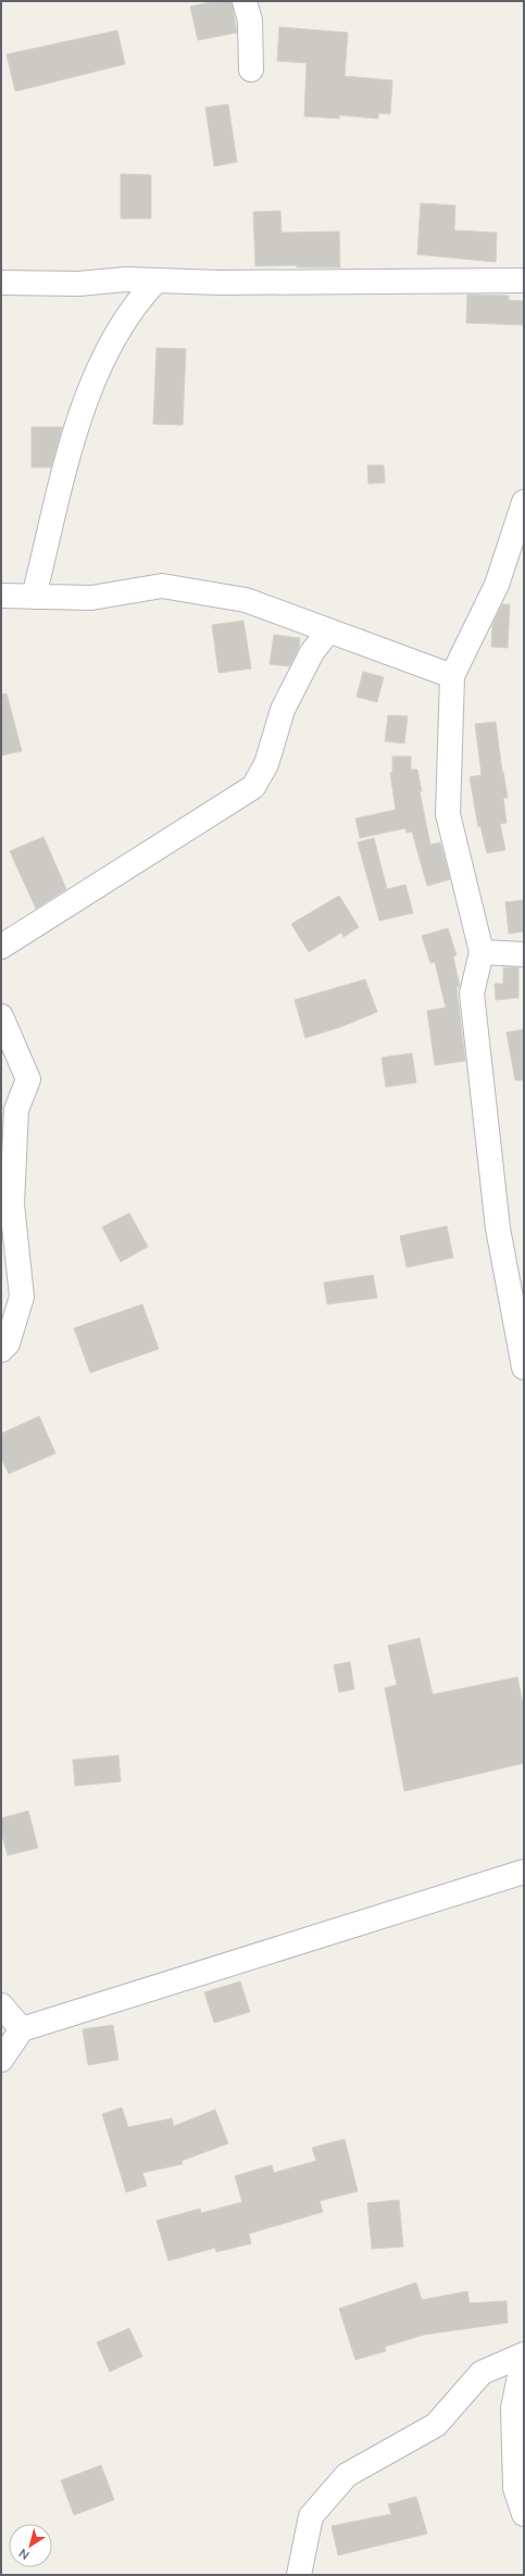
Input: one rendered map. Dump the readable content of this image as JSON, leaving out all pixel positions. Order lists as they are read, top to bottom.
{
  "north": "bottom left"
}
